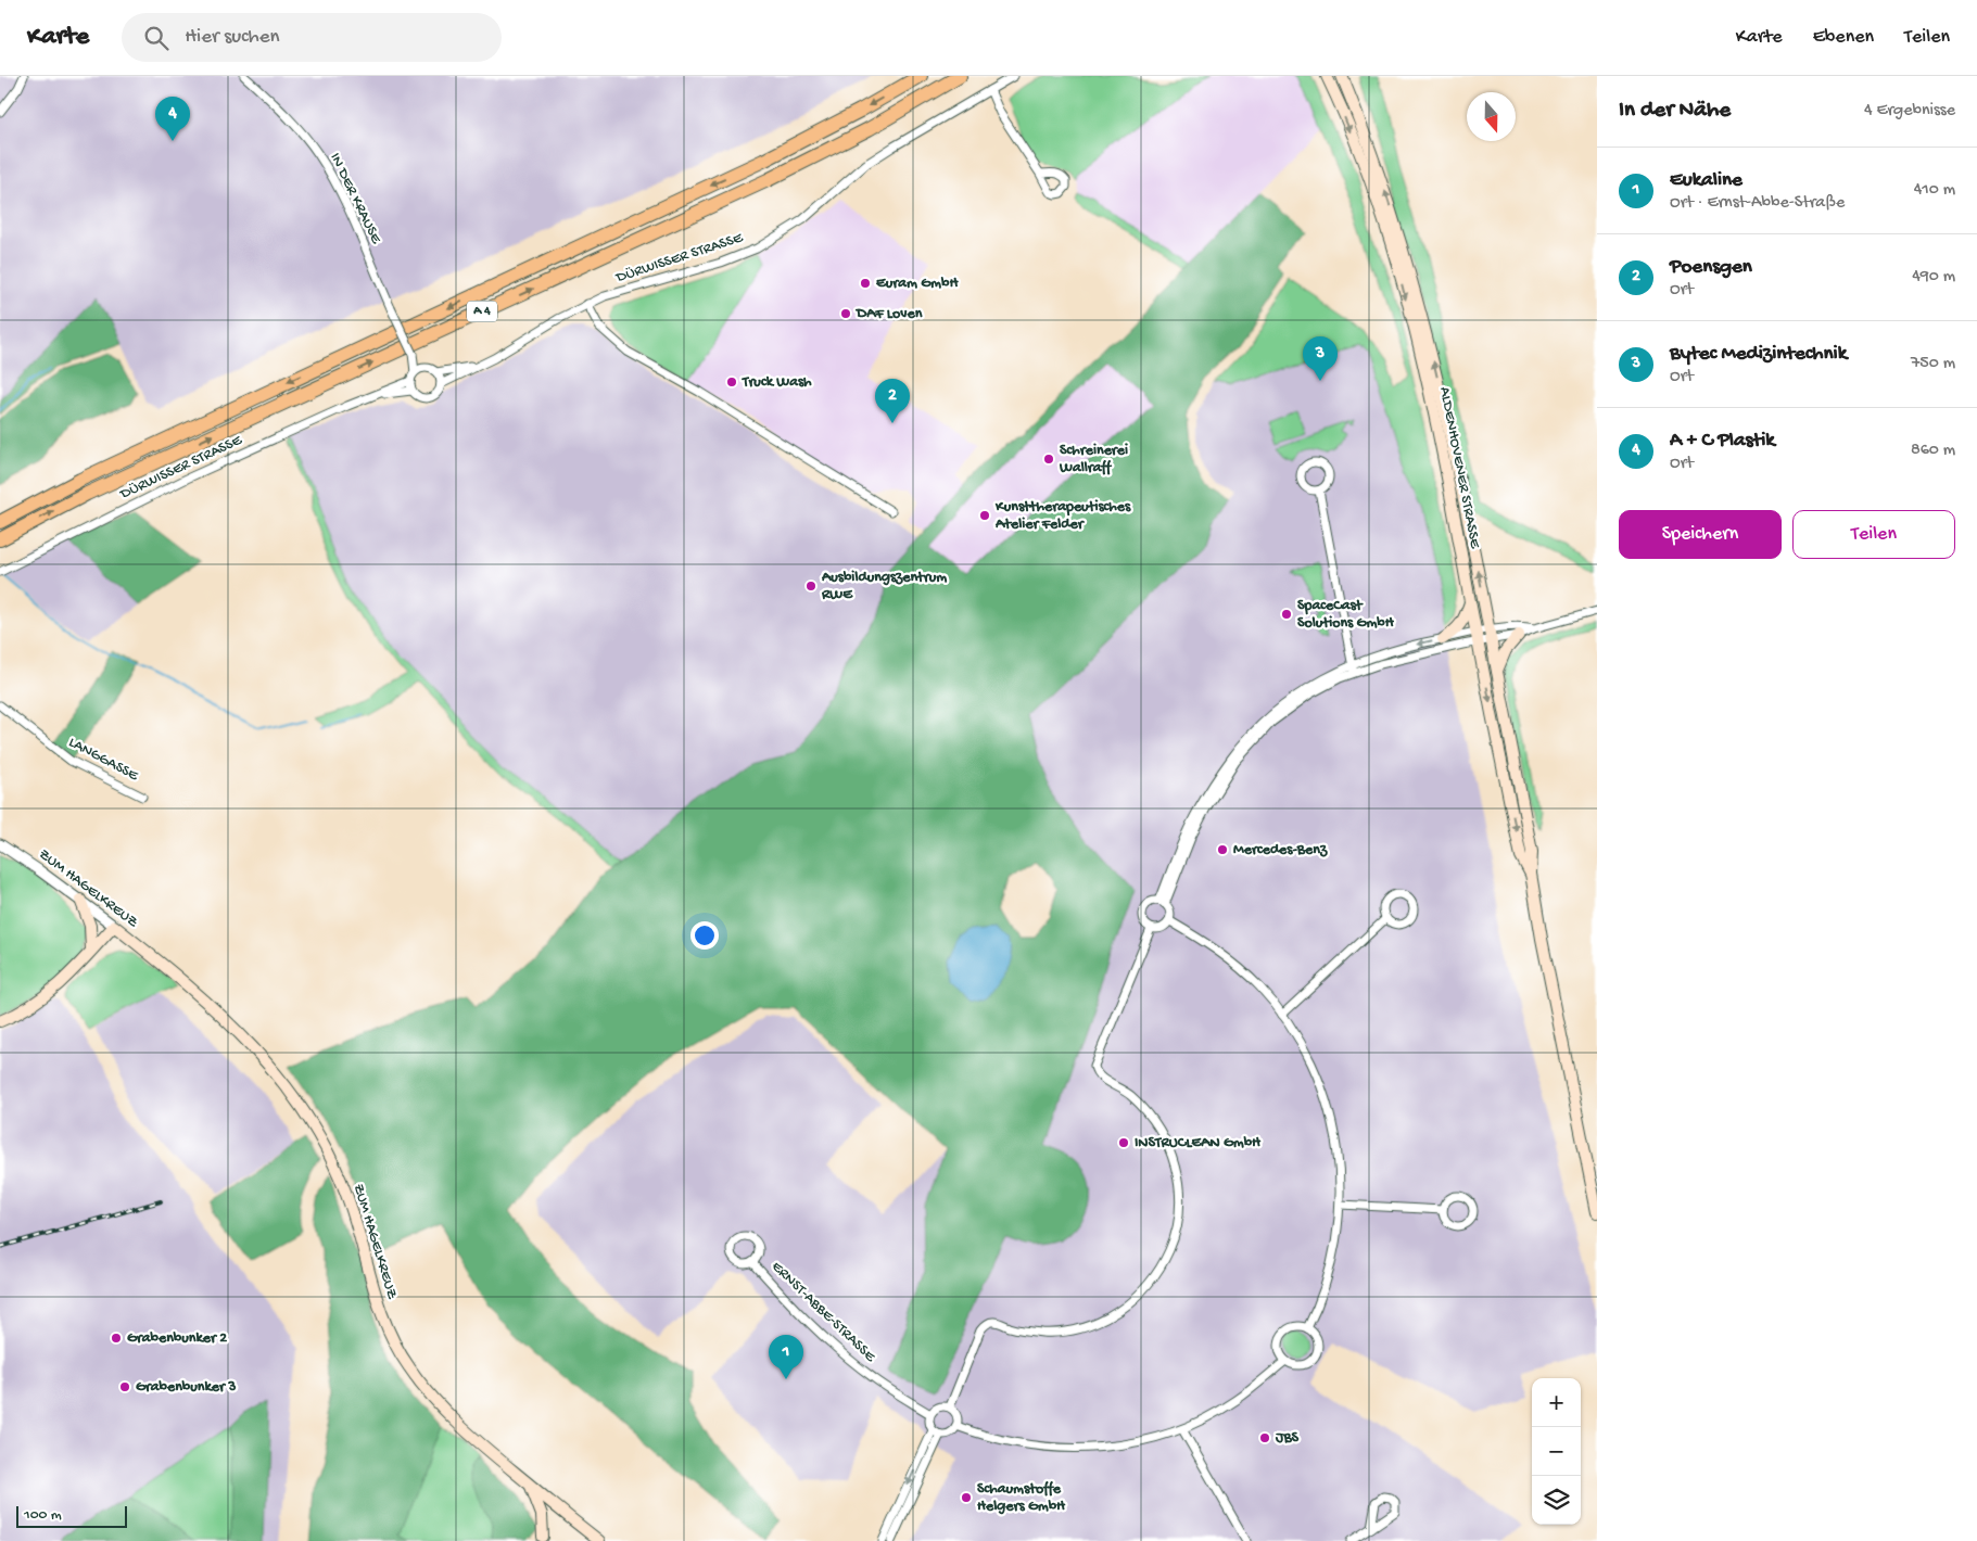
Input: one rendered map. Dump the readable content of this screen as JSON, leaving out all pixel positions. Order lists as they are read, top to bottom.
{
  "streets": {
    "highway": ["A 4"],
    "main road": ["ALDENHOVENER STRASSE", "ZUM HAGELKREUZ"],
    "street": [
      "IN DER KRAUSE",
      "DÜRWISSER STRASSE",
      "LANGGASSE",
      "ERNST-ABBE-STRASSE"
    ]
  },
  "crossings": [
    ["IN DER KRAUSE", "DÜRWISSER STRASSE"]
  ],
  "places": [
    "Euram GmbH",
    "DAF Loven",
    "Truck Wash",
    "Schreinerei Wallraff",
    "Kunsttherapeutisches Atelier Felder",
    "Ausbildungszentrum RWE",
    "SpaceCast Solutions GmbH",
    "Mercedes-Benz",
    "INSTRUCLEAN GmbH",
    "Grabenbunker 2",
    "Grabenbunker 3",
    "JBS",
    "Schaumstoffe Helgers GmbH"
  ],
  "scale_bar": "100 m",
  "north": "bottom",
  "page": {
    "header": "Karte",
    "search": "Hier suchen",
    "nav": ["Karte", "Ebenen", "Teilen"],
    "heading": ["In der Nähe", "4 Ergebnisse"],
    "pins": [
      "4",
      "3",
      "2",
      "1"
    ],
    "list": [
      {
        "mark": "1",
        "name": "Eukaline",
        "note": "Ort · Ernst-Abbe-Straße",
        "value": "410 m"
      },
      {
        "mark": "2",
        "name": "Poensgen",
        "note": "Ort",
        "value": "490 m"
      },
      {
        "mark": "3",
        "name": "Bytec Medizintechnik",
        "note": "Ort",
        "value": "750 m"
      },
      {
        "mark": "4",
        "name": "A + C Plastik",
        "note": "Ort",
        "value": "860 m"
      }
    ],
    "buttons": ["Speichern", "Teilen"],
    "map_buttons": ["+", "−"],
    "scale": "100 m"
  }
}
